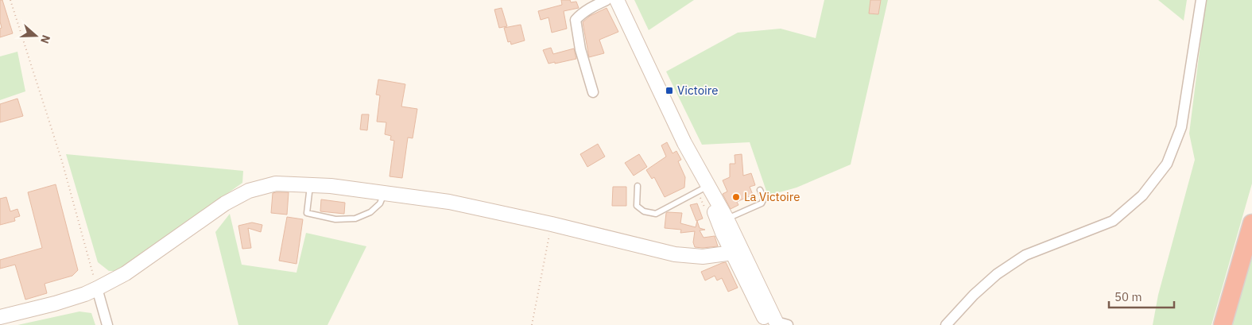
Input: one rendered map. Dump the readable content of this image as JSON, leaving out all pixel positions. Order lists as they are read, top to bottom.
{
  "places": {
    "transit": ["Victoire"],
    "other": ["La Victoire"]
  },
  "scale_bar": "50 m",
  "north": "right"
}
